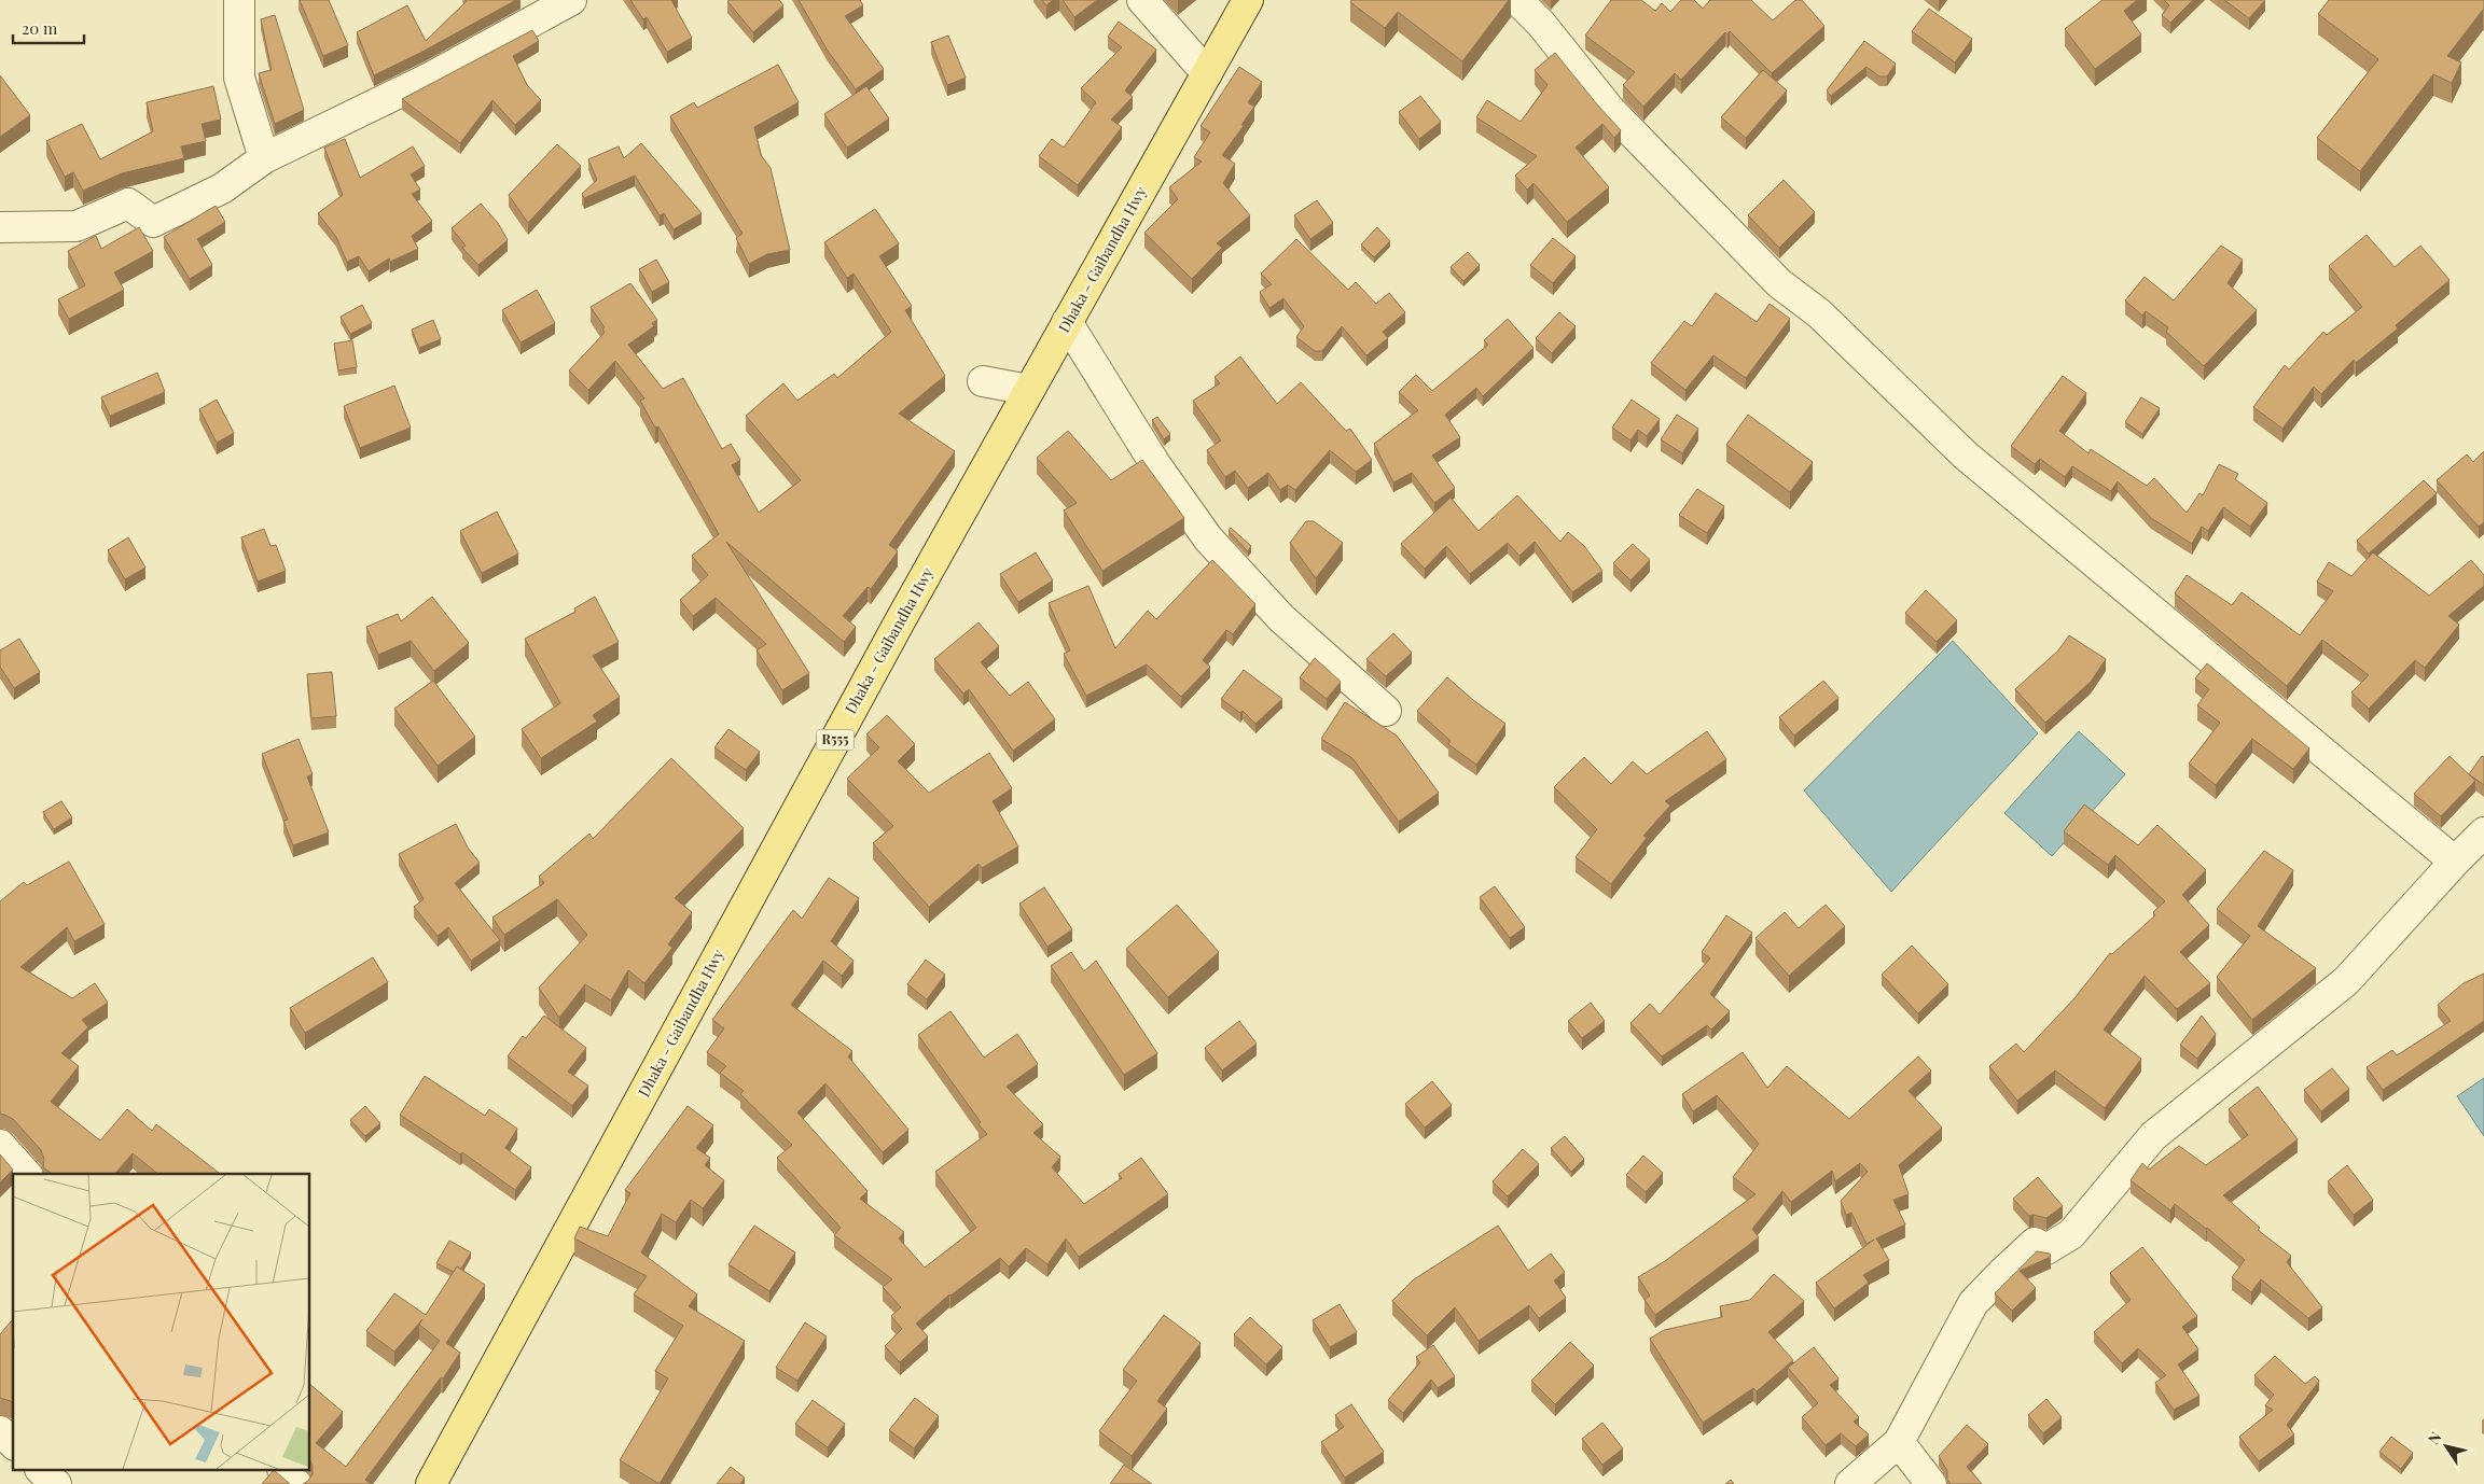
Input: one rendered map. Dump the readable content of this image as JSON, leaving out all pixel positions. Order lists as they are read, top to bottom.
{
  "streets": {
    "main road": ["Dhaka - Gaibandha Hwy", "R555"]
  },
  "scale_bar": "20 m",
  "north": "top left"
}
